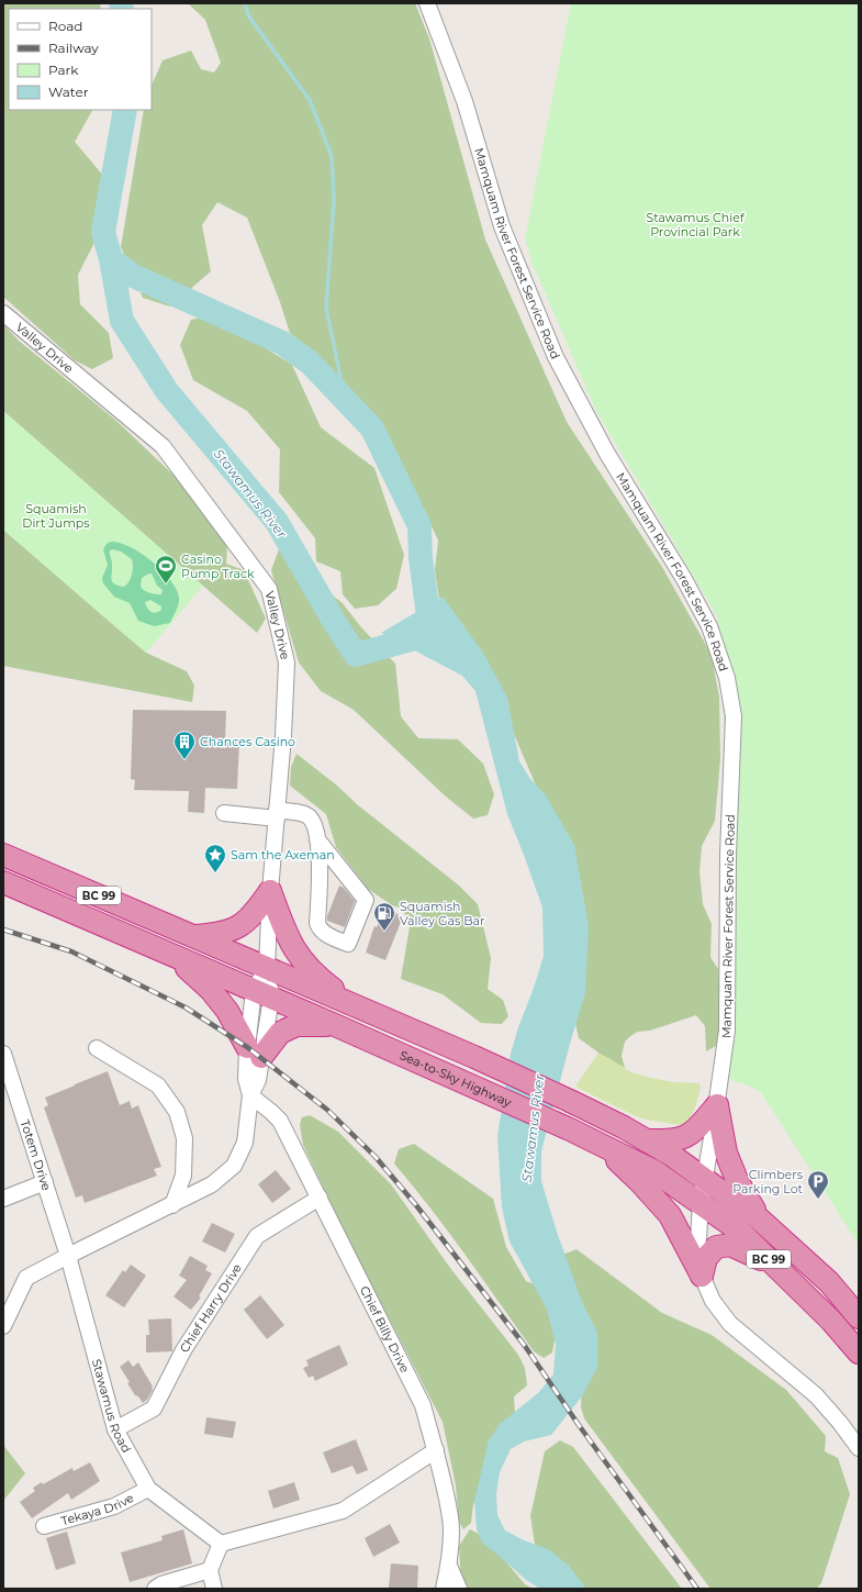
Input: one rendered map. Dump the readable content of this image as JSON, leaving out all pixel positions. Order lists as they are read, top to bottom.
{
  "streets": {
    "highway": ["BC 99", "Sea-to-Sky Highway"],
    "street": [
      "Mamquam River Forest Service Road",
      "Valley Drive",
      "Totem Drive",
      "Chief Harry Drive",
      "Chief Billy Drive",
      "Stawamus Road",
      "Tekaya Drive"
    ]
  },
  "crossings": [
    ["Mamquam River Forest Service Road", "BC 99"],
    ["Mamquam River Forest Service Road", "Sea-to-Sky Highway"],
    ["Valley Drive", "BC 99"],
    ["Valley Drive", "Sea-to-Sky Highway"],
    ["Totem Drive", "Stawamus Road"],
    ["Chief Harry Drive", "Chief Billy Drive"],
    ["Chief Harry Drive", "Stawamus Road"],
    ["Stawamus Road", "Tekaya Drive"]
  ],
  "water": ["Stawamus River"],
  "parks": ["Stawamus Chief Provincial Park", "Squamish Dirt Jumps"],
  "places": {
    "sports": ["Casino Pump Track"],
    "building": ["Chances Casino"],
    "place": ["Sam the Axeman"],
    "fuel station": ["Squamish Valley Gas Bar"],
    "parking": ["Climbers Parking Lot"]
  },
  "legend": [
    "Road",
    "Railway",
    "Park",
    "Water"
  ]
}
